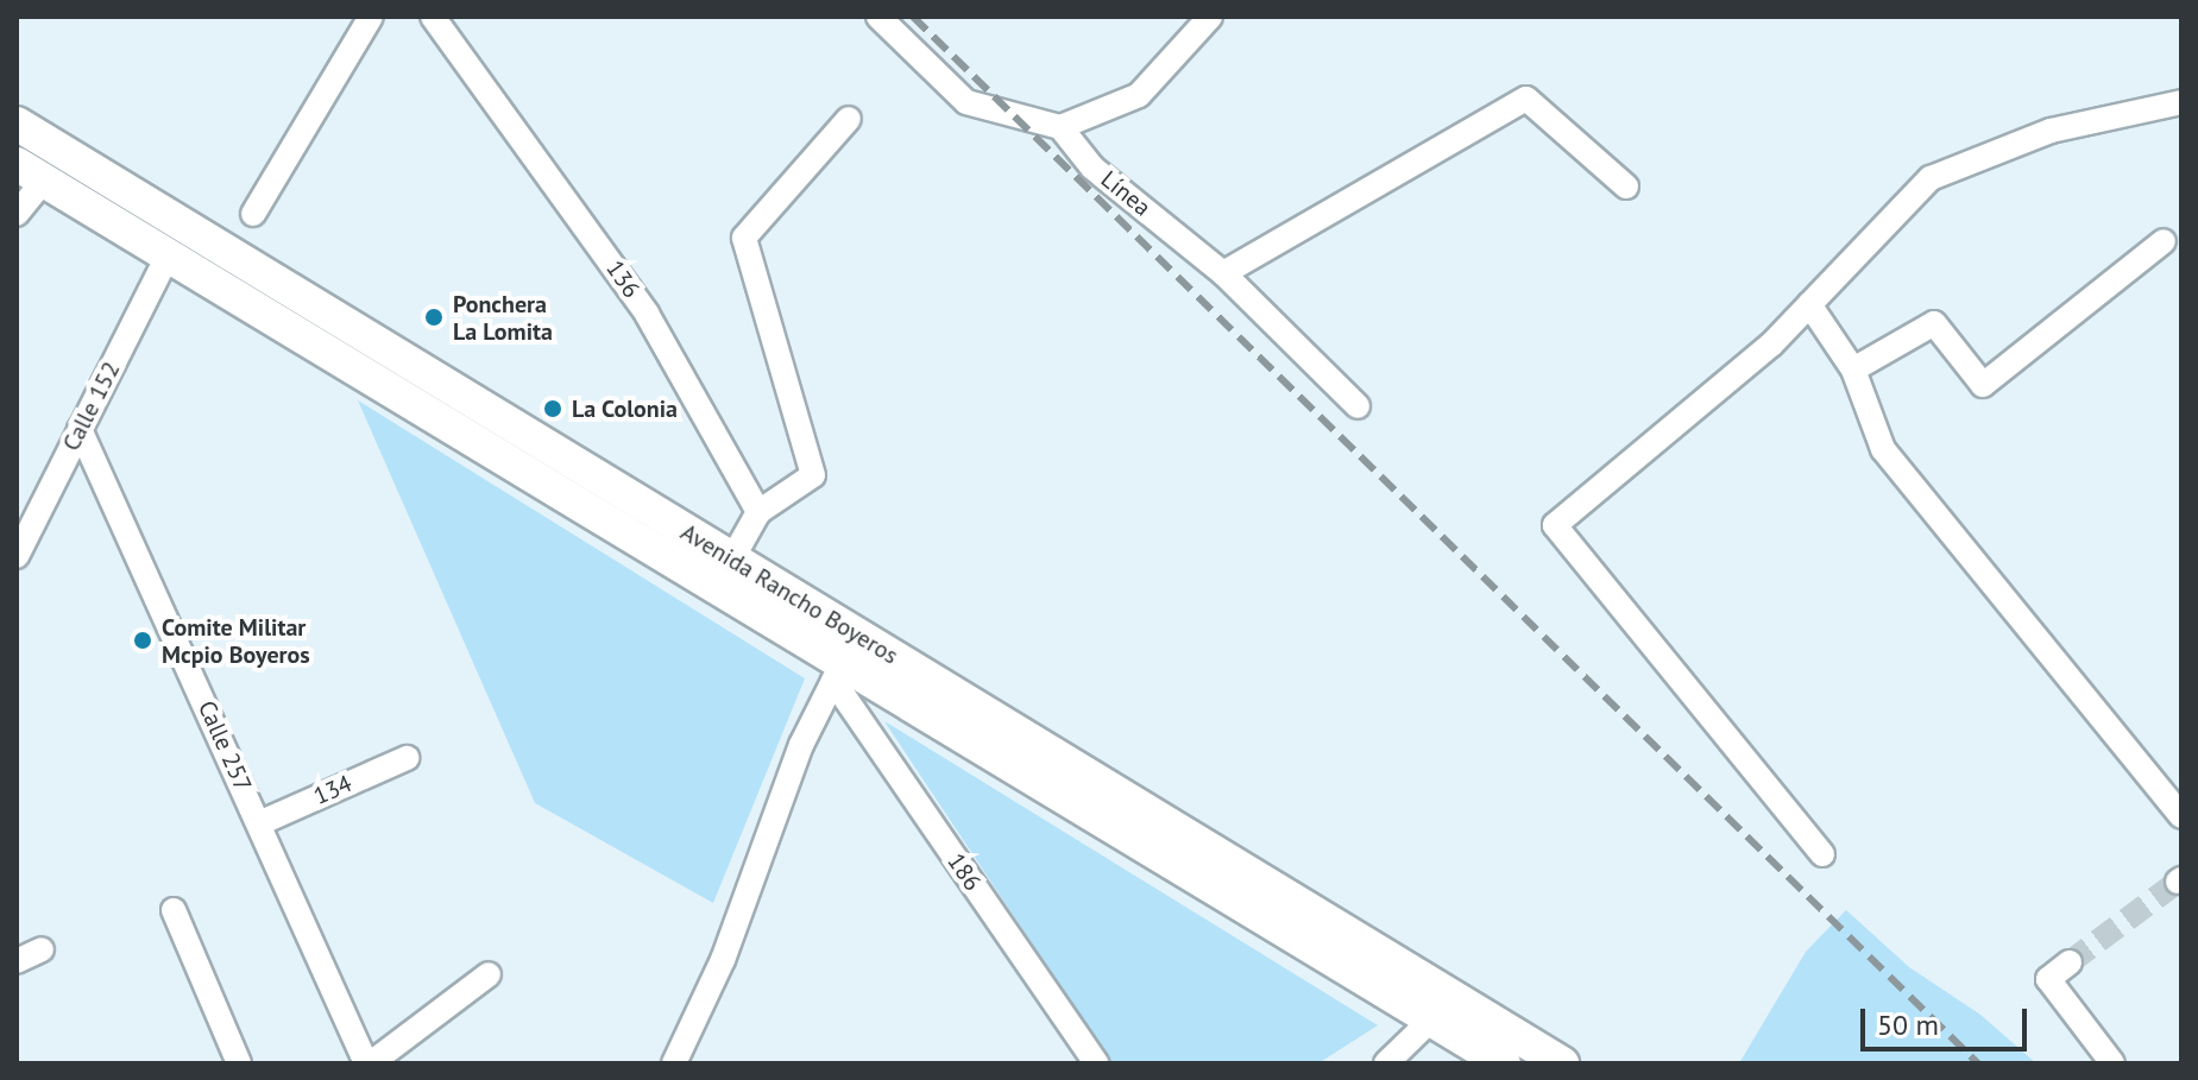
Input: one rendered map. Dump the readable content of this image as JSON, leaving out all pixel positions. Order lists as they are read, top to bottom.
{
  "streets": {
    "highway": ["Avenida Rancho Boyeros"],
    "street": [
      "Línea",
      "136",
      "Calle 152",
      "Calle 257",
      "134",
      "186"
    ]
  },
  "crossings": [
    ["Calle 152", "Avenida Rancho Boyeros"],
    ["Calle 152", "Calle 257"],
    ["Avenida Rancho Boyeros", "186"],
    ["Calle 257", "134"]
  ],
  "places": ["Ponchera La Lomita", "La Colonia", "Comite Militar Mcpio Boyeros"],
  "scale_bar": "50 m"
}
